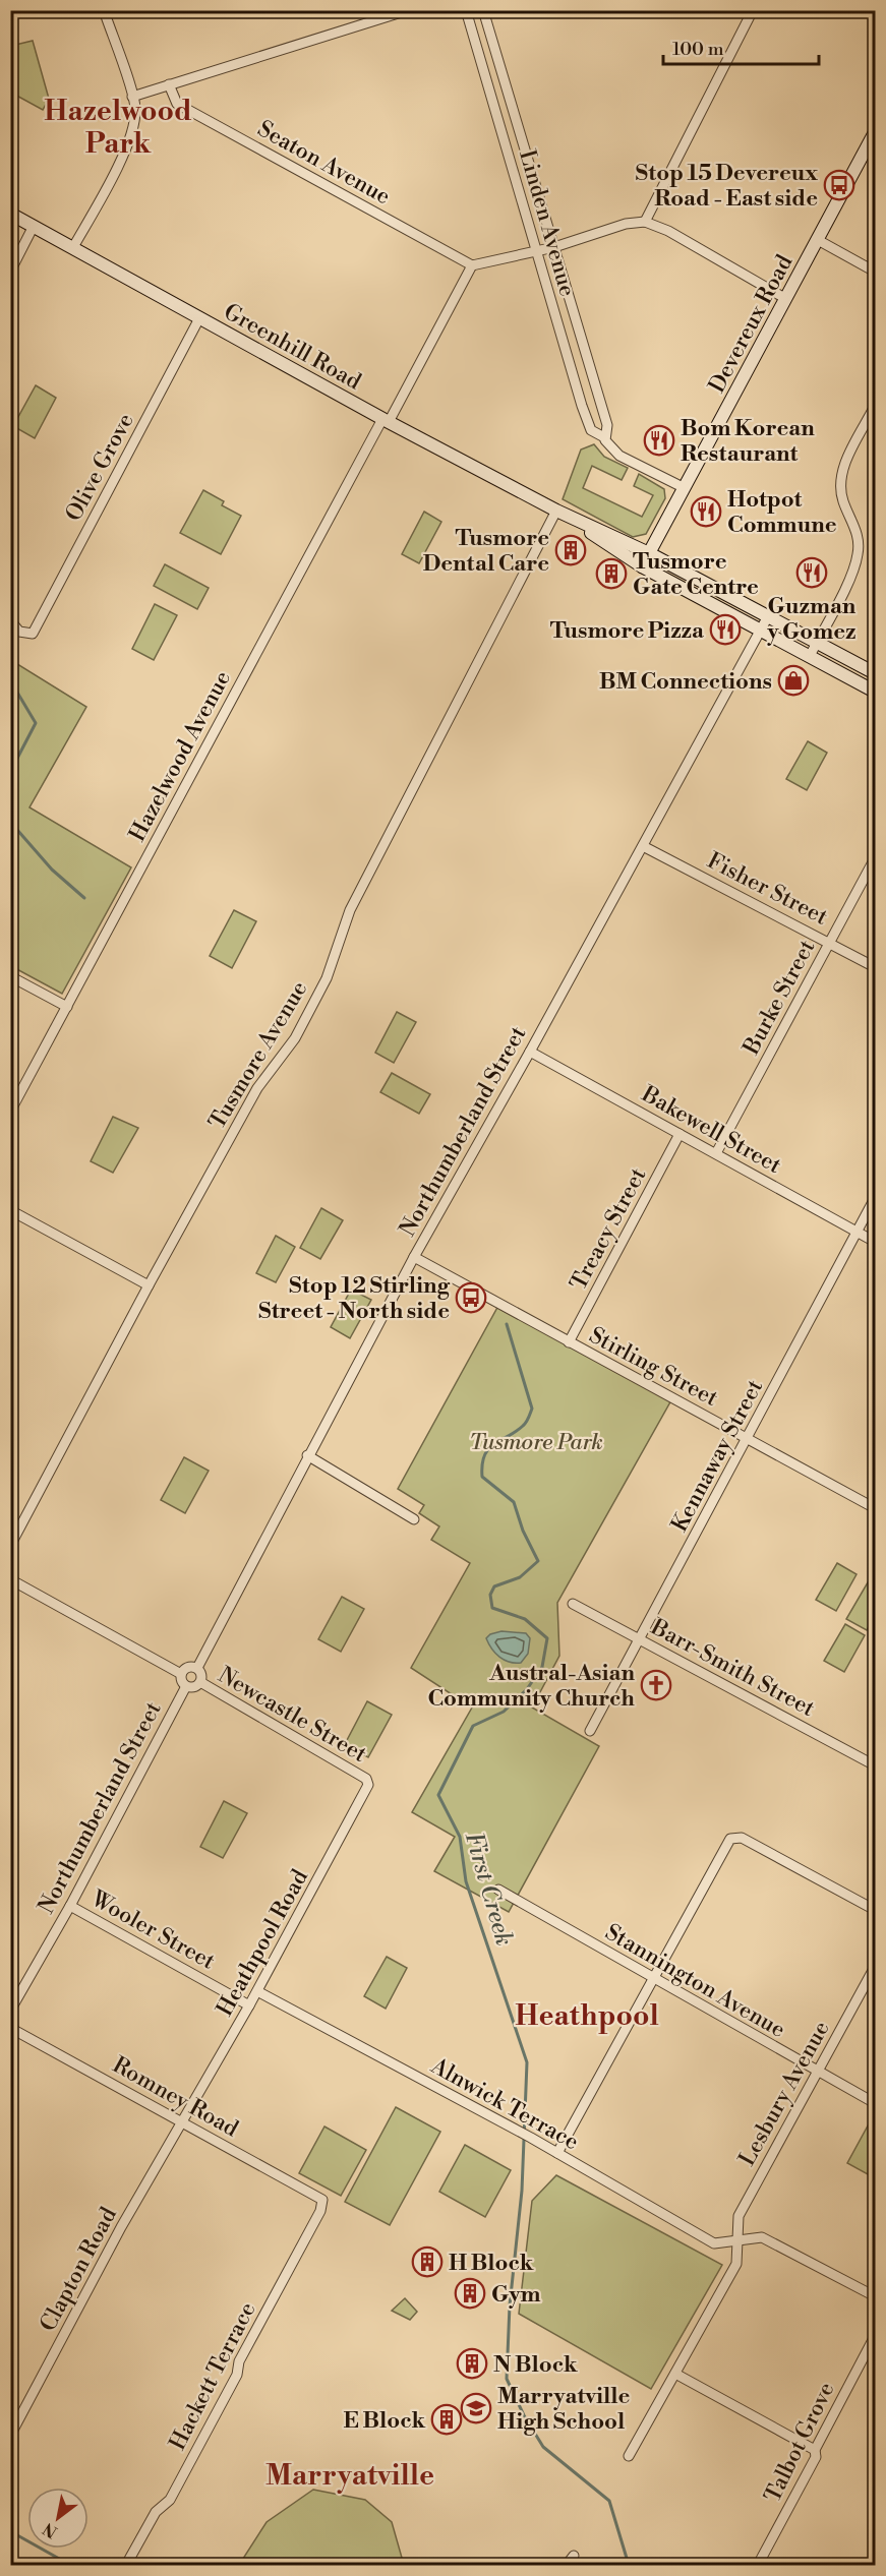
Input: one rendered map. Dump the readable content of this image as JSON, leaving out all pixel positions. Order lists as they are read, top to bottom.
{
  "streets": {
    "main road": ["Devereux Road", "Greenhill Road"],
    "street": [
      "Seaton Avenue",
      "Linden Avenue",
      "Olive Grove",
      "Hazelwood Avenue",
      "Fisher Street",
      "Burke Street",
      "Tusmore Avenue",
      "Bakewell Street",
      "Northumberland Street",
      "Treacy Street",
      "Stirling Street",
      "Kennaway Street",
      "Barr-Smith Street",
      "Newcastle Street",
      "Wooler Street",
      "Heathpool Road",
      "Stannington Avenue",
      "Lesbury Avenue",
      "Romney Road",
      "Alnwick Terrace",
      "Clapton Road",
      "Hackett Terrace",
      "Talbot Grove"
    ]
  },
  "crossings": [
    ["Seaton Avenue", "Hazelwood Avenue"],
    ["Linden Avenue", "Devereux Road"],
    ["Devereux Road", "Greenhill Road"],
    ["Greenhill Road", "Olive Grove"],
    ["Greenhill Road", "Hazelwood Avenue"],
    ["Greenhill Road", "Tusmore Avenue"],
    ["Greenhill Road", "Northumberland Street"],
    ["Fisher Street", "Burke Street"],
    ["Fisher Street", "Northumberland Street"],
    ["Burke Street", "Bakewell Street"],
    ["Bakewell Street", "Northumberland Street"],
    ["Bakewell Street", "Treacy Street"],
    ["Bakewell Street", "Kennaway Street"],
    ["Northumberland Street", "Stirling Street"],
    ["Northumberland Street", "Newcastle Street"],
    ["Northumberland Street", "Wooler Street"],
    ["Treacy Street", "Stirling Street"],
    ["Stirling Street", "Kennaway Street"],
    ["Kennaway Street", "Barr-Smith Street"],
    ["Newcastle Street", "Heathpool Road"],
    ["Wooler Street", "Heathpool Road"],
    ["Heathpool Road", "Romney Road"],
    ["Heathpool Road", "Alnwick Terrace"],
    ["Heathpool Road", "Clapton Road"],
    ["Stannington Avenue", "Lesbury Avenue"],
    ["Lesbury Avenue", "Alnwick Terrace"],
    ["Romney Road", "Clapton Road"],
    ["Romney Road", "Hackett Terrace"]
  ],
  "districts": ["Hazelwood Park", "Heathpool", "Marryatville"],
  "water": ["First Creek"],
  "parks": ["Tusmore Park"],
  "places": {
    "bus stop": ["Stop 15 Devereux Road - East side", "Stop 12 Stirling Street - North side"],
    "restaurant": [
      "Bom Korean Restaurant",
      "Hotpot Commune",
      "Guzman y Gomez",
      "Tusmore Pizza"
    ],
    "building": [
      "Tusmore Dental Care",
      "Tusmore Gate Centre",
      "H Block",
      "Gym",
      "N Block",
      "E Block"
    ],
    "shop": ["BM Connections"],
    "church": ["Austral-Asian Community Church"],
    "school or university": ["Marryatville High School"]
  },
  "scale_bar": "100 m",
  "north": "bottom left"
}
